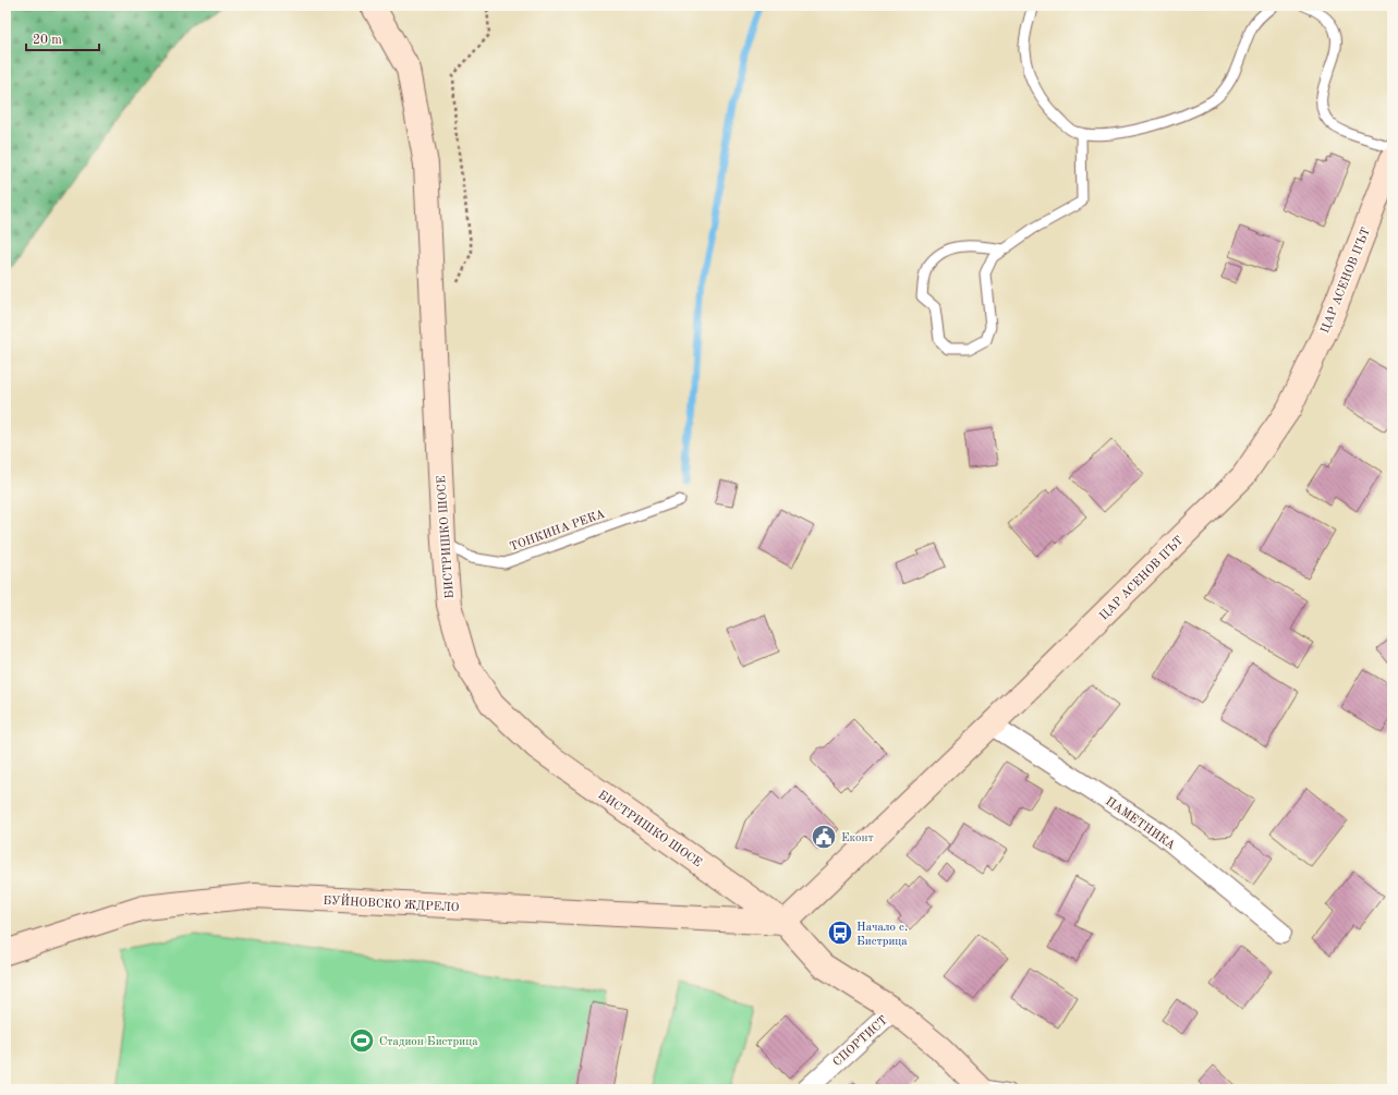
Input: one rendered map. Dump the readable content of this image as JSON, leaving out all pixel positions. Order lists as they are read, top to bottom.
{
  "streets": {
    "street": [
      "ЦАР АСЕНОВ ПЪТ",
      "БИСТРИШКО ШОСЕ",
      "ПАМЕТНИКА",
      "БУЙНОВСКО ЖДРЕЛО",
      "СПОРТИСТ"
    ],
    "lane": ["ТОНКИНА РЕКА"]
  },
  "crossings": [
    ["ЦАР АСЕНОВ ПЪТ", "БИСТРИШКО ШОСЕ"],
    ["ЦАР АСЕНОВ ПЪТ", "ПАМЕТНИКА"],
    ["ЦАР АСЕНОВ ПЪТ", "БУЙНОВСКО ЖДРЕЛО"],
    ["ТОНКИНА РЕКА", "БИСТРИШКО ШОСЕ"],
    ["БИСТРИШКО ШОСЕ", "БУЙНОВСКО ЖДРЕЛО"],
    ["БИСТРИШКО ШОСЕ", "СПОРТИСТ"]
  ],
  "places": {
    "public building": ["Еконт"],
    "bus stop": ["Начало с. Бистрица"],
    "sports": ["Стадион Бистрица"]
  },
  "scale_bar": "20 m"
}
